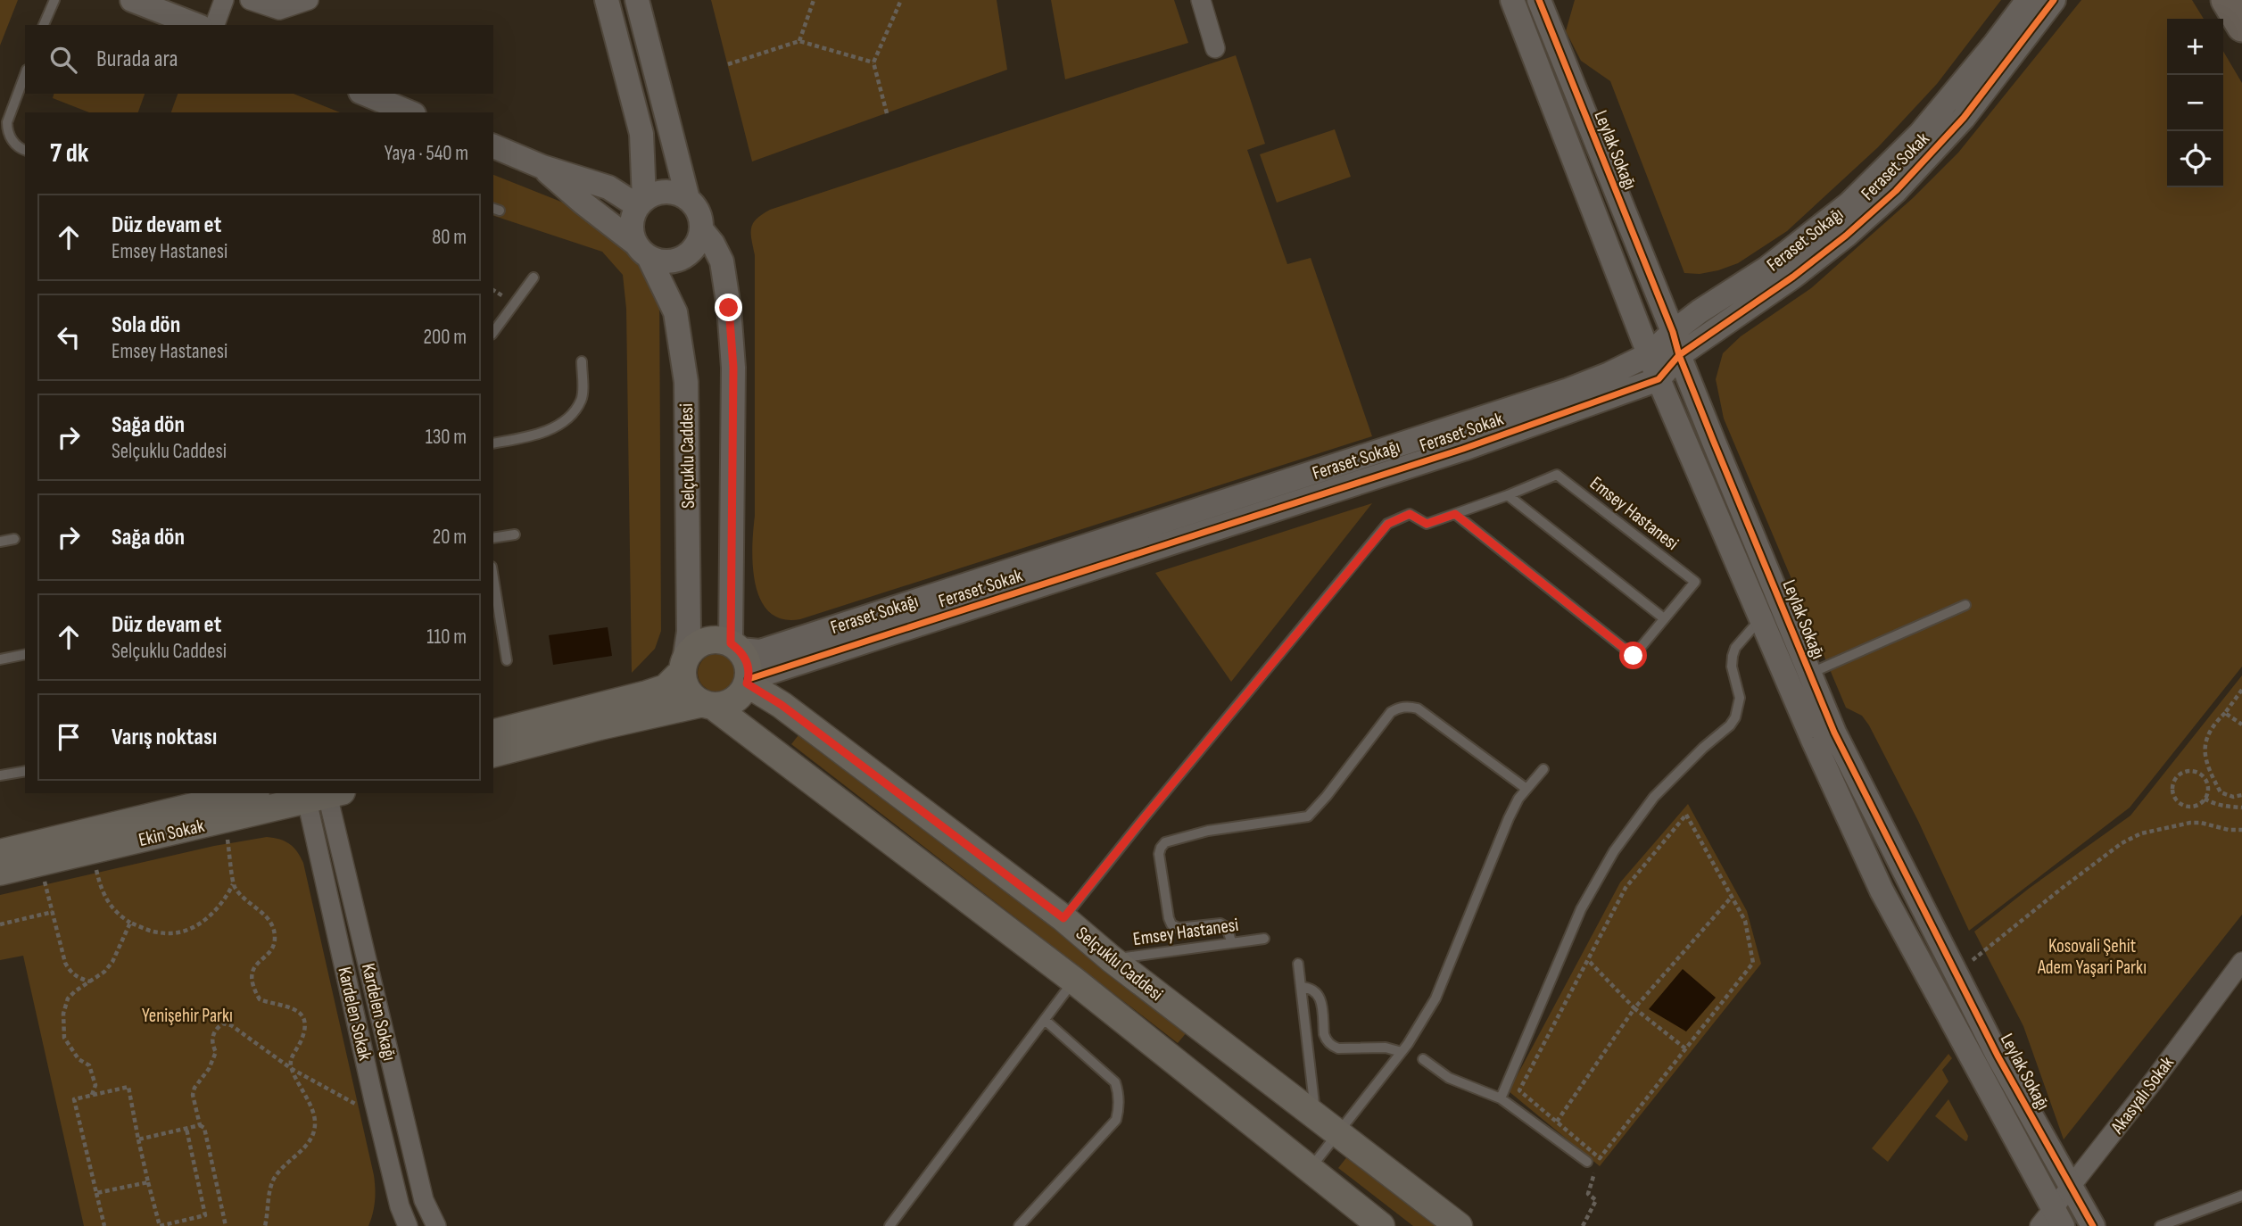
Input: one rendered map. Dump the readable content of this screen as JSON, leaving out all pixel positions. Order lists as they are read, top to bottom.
{
  "streets": {
    "main road": ["Selçuklu Caddesi", "Ekin Sokak"],
    "street": [
      "Leylak Sokağı",
      "Feraset Sokak",
      "Feraset Sokağı",
      "Kardelen Sokağı",
      "Kardelen Sokak",
      "Akasyalı Sokak"
    ],
    "lane": ["Emsey Hastanesi"]
  },
  "crossings": [
    ["Leylak Sokağı", "Feraset Sokak"],
    ["Leylak Sokağı", "Feraset Sokağı"],
    ["Leylak Sokağı", "Akasyalı Sokak"],
    ["Feraset Sokak", "Feraset Sokağı"],
    ["Feraset Sokak", "Selçuklu Caddesi"],
    ["Feraset Sokağı", "Selçuklu Caddesi"],
    ["Selçuklu Caddesi", "Emsey Hastanesi"],
    ["Ekin Sokak", "Kardelen Sokağı"],
    ["Ekin Sokak", "Kardelen Sokak"],
    ["Kardelen Sokağı", "Kardelen Sokak"]
  ],
  "parks": ["Kosovali Şehit Adem Yaşari Parkı", "Yenişehir Parkı"],
  "page": {
    "map_buttons": ["+", "−"],
    "search": "Burada ara",
    "heading": ["7 dk", "Yaya · 540 m"],
    "list": [
      ["Düz devam et", "Emsey Hastanesi", "80 m"],
      ["Sola dön", "Emsey Hastanesi", "200 m"],
      ["Sağa dön", "Selçuklu Caddesi", "130 m"],
      ["Sağa dön", "20 m"],
      ["Düz devam et", "Selçuklu Caddesi", "110 m"],
      "Varış noktası"
    ]
  }
}
